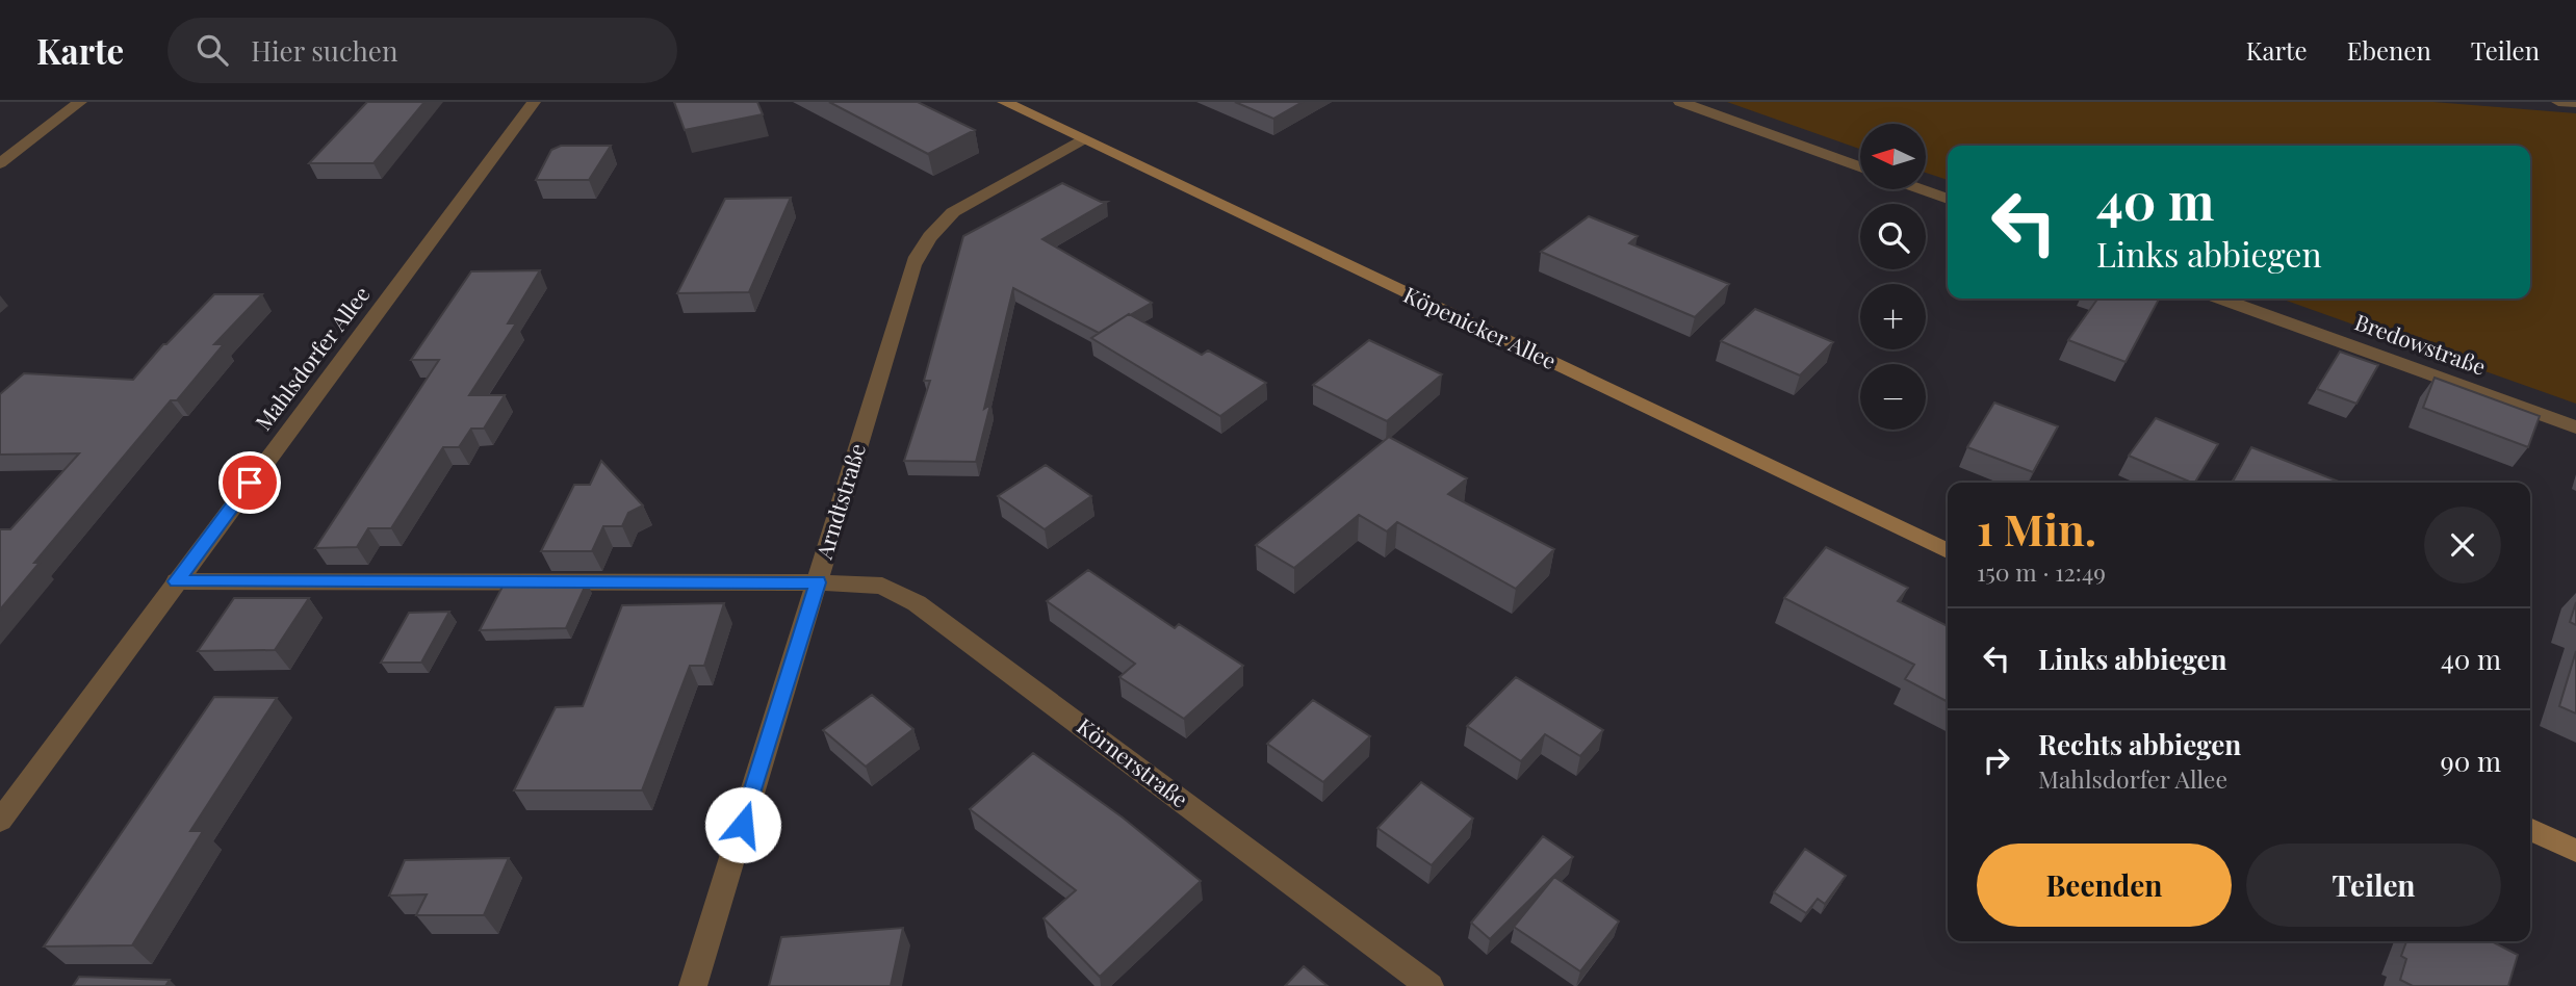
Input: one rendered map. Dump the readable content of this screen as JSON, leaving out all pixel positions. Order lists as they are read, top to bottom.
{
  "streets": {
    "street": [
      "Köpenicker Allee",
      "Bredowstraße",
      "Mahlsdorfer Allee",
      "Arndtstraße",
      "Körnerstraße"
    ]
  },
  "crossings": [
    ["Köpenicker Allee", "Arndtstraße"],
    ["Mahlsdorfer Allee", "Körnerstraße"],
    ["Arndtstraße", "Körnerstraße"]
  ],
  "north": "left",
  "page": {
    "header": "Karte",
    "search": "Hier suchen",
    "nav": ["Karte", "Ebenen", "Teilen"],
    "map_buttons": ["+", "−"],
    "turn": ["40 m", "Links abbiegen"],
    "heading": ["1 Min.", "150 m · 12:49"],
    "list": [
      {
        "name": "Links abbiegen",
        "value": "40 m"
      },
      {
        "name": "Rechts abbiegen",
        "note": "Mahlsdorfer Allee",
        "value": "90 m"
      }
    ],
    "buttons": ["Beenden", "Teilen"]
  }
}
